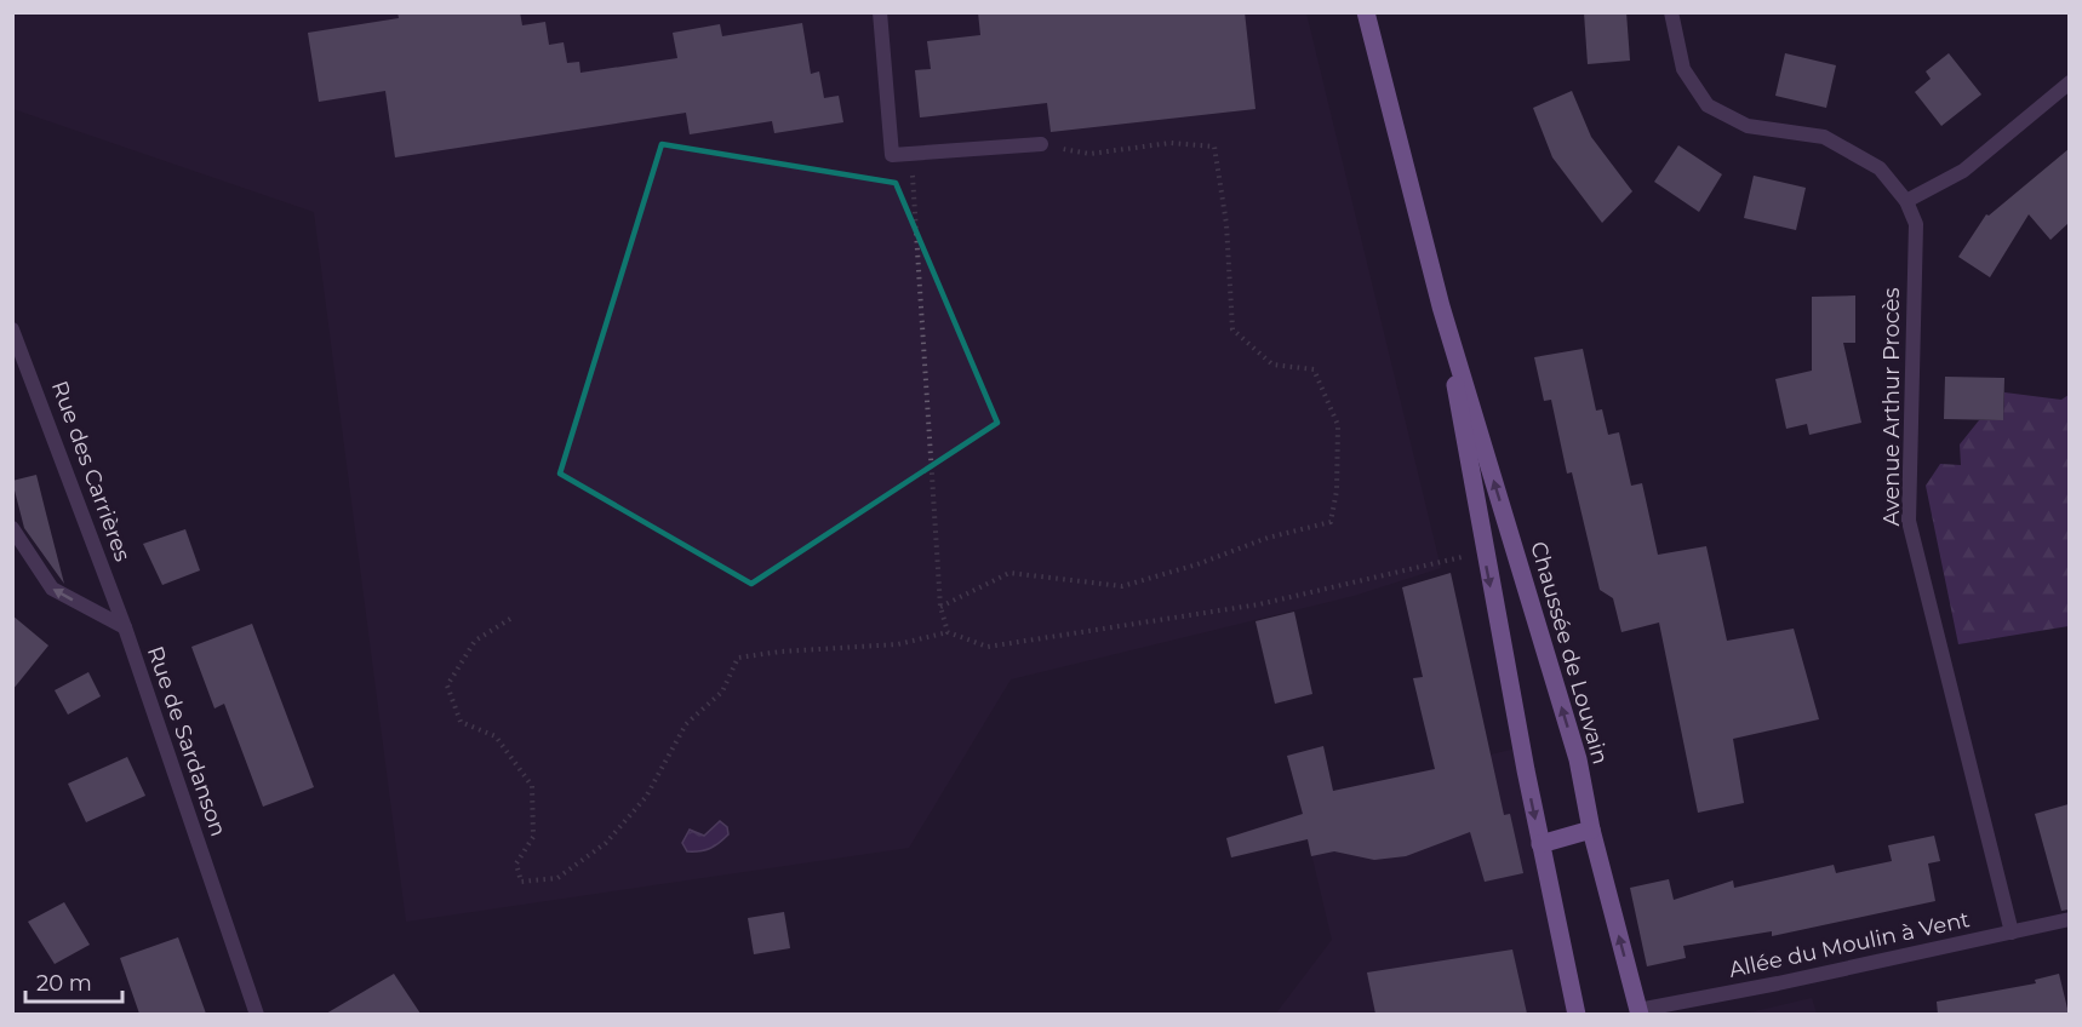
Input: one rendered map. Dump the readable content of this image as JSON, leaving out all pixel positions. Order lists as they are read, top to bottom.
{
  "streets": {
    "main road": ["Chaussée de Louvain"],
    "street": [
      "Avenue Arthur Procès",
      "Rue des Carrières",
      "Rue de Sardanson",
      "Allée du Moulin à Vent"
    ]
  },
  "crossings": [
    ["Avenue Arthur Procès", "Allée du Moulin à Vent"],
    ["Rue des Carrières", "Rue de Sardanson"],
    ["Chaussée de Louvain", "Allée du Moulin à Vent"]
  ],
  "scale_bar": "20 m"
}
